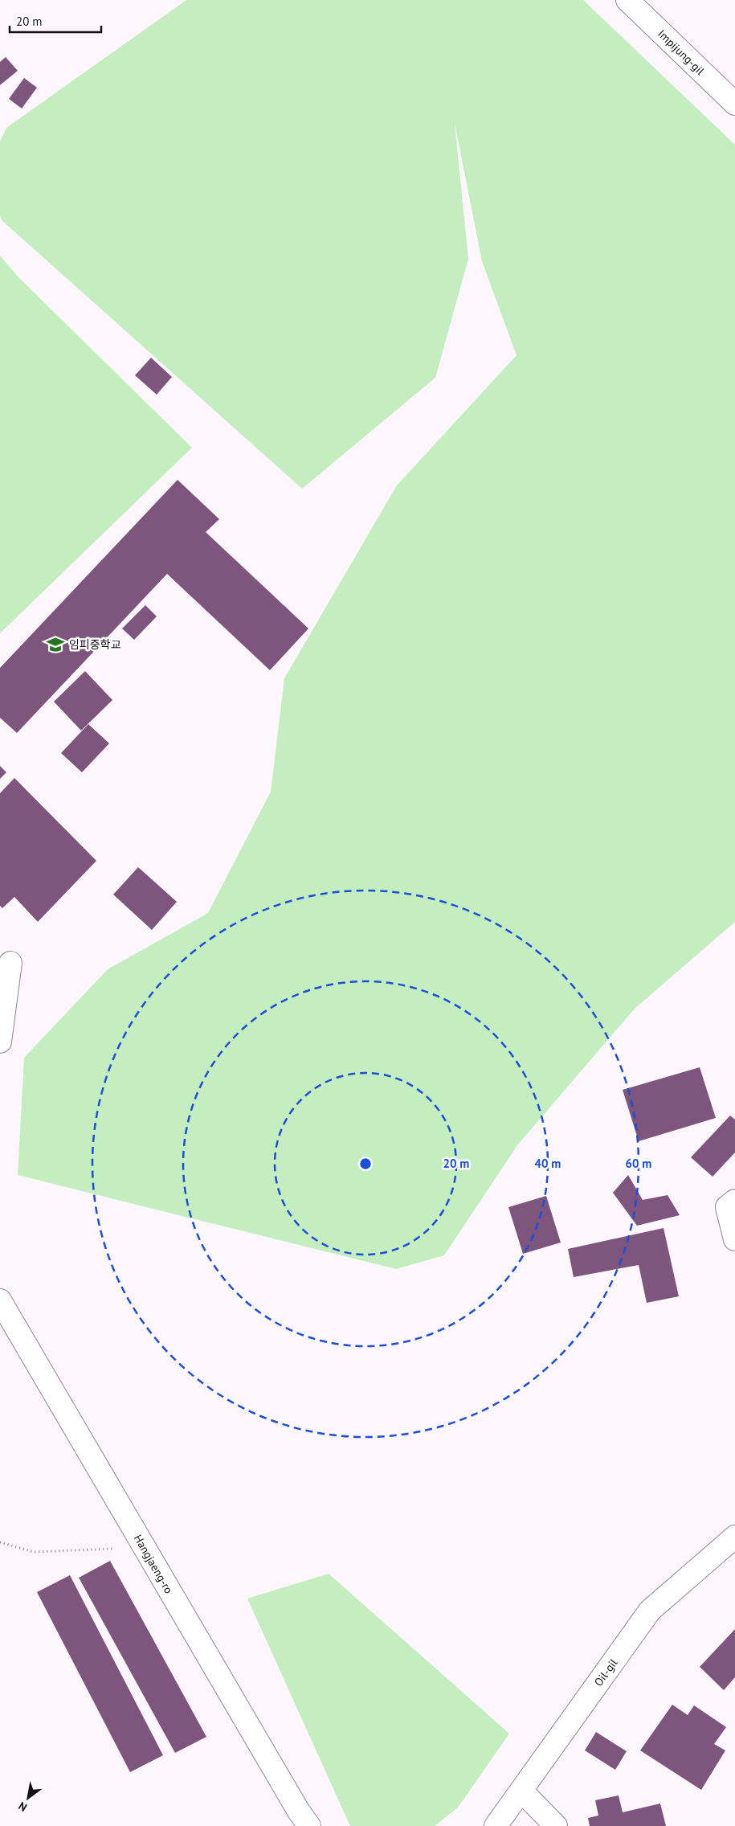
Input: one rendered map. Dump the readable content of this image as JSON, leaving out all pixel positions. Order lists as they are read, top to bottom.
{
  "streets": {
    "street": ["Impijung-gil", "Hangjaeng-ro", "Oil-gil"]
  },
  "places": {
    "school or university": ["임피중학교"]
  },
  "scale_bar": "20 m",
  "north": "bottom left",
  "rings": ["20 m", "40 m", "60 m"]
}
